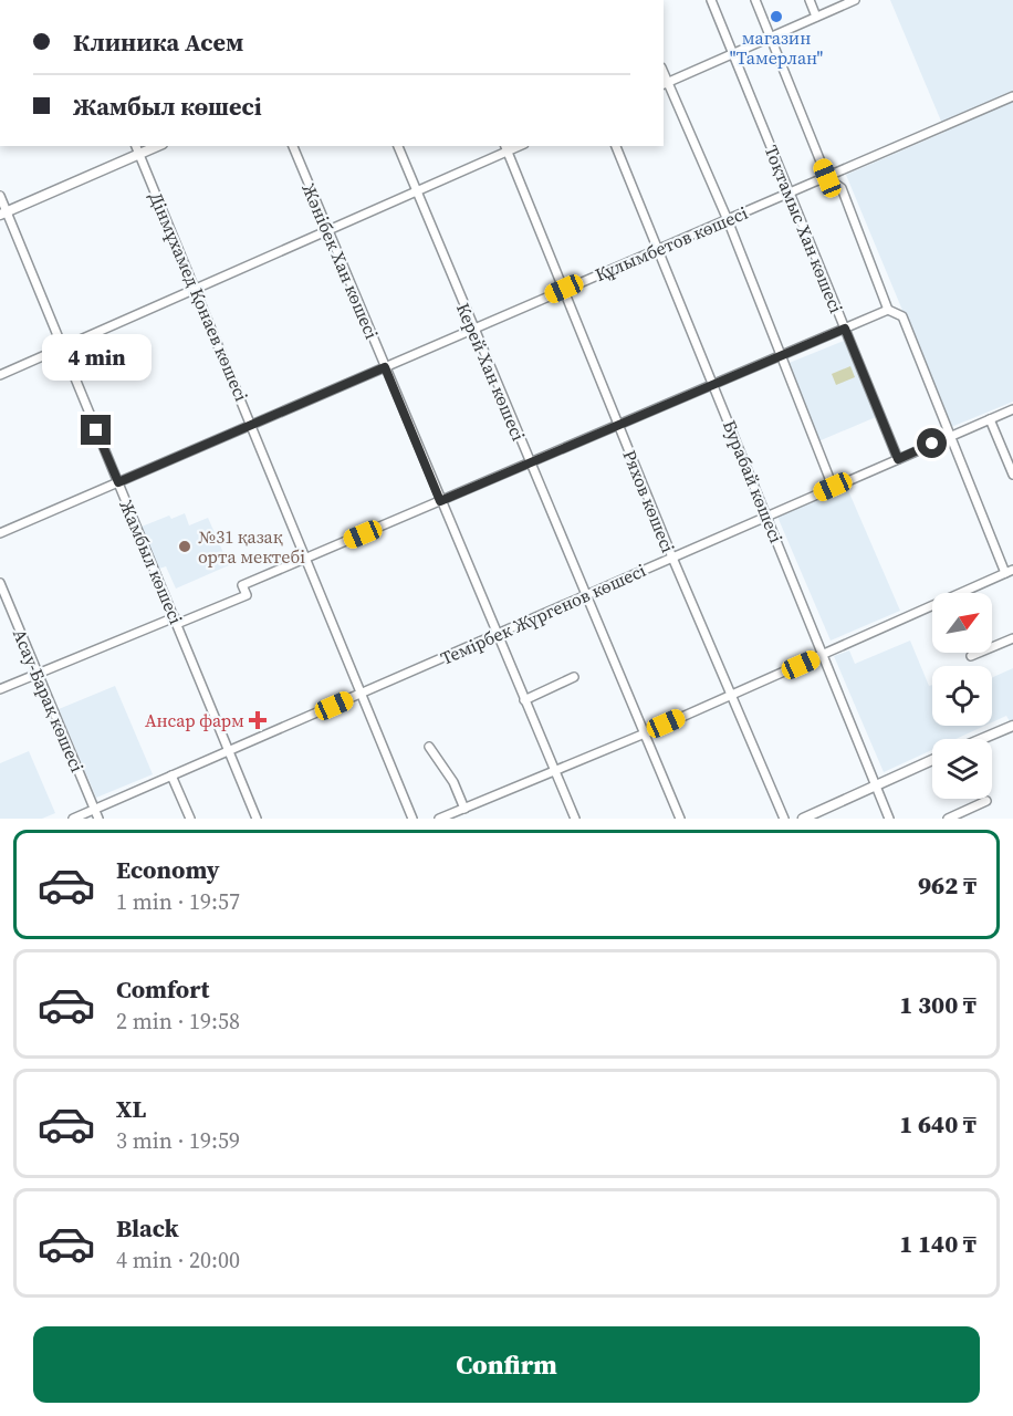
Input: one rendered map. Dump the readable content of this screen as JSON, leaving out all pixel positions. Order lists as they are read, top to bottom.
{
  "streets": {
    "street": [
      "Тоқтамыс Хан көшесі",
      "Құлымбетов көшесі",
      "Жәнібек Хан көшесі",
      "Дінмұхамед Қонаев көшесі",
      "Керей Хан көшесі",
      "Бурабай көшесі",
      "Ряхов көшесі",
      "Жамбыл көшесі",
      "Темірбек Жүргенов көшесі",
      "Асау-Барақ көшесі"
    ]
  },
  "crossings": [
    ["Тоқтамыс Хан көшесі", "Құлымбетов көшесі"],
    ["Тоқтамыс Хан көшесі", "Темірбек Жүргенов көшесі"],
    ["Құлымбетов көшесі", "Жәнібек Хан көшесі"],
    ["Құлымбетов көшесі", "Дінмұхамед Қонаев көшесі"],
    ["Құлымбетов көшесі", "Керей Хан көшесі"],
    ["Құлымбетов көшесі", "Бурабай көшесі"],
    ["Құлымбетов көшесі", "Ряхов көшесі"],
    ["Құлымбетов көшесі", "Жамбыл көшесі"],
    ["Жәнібек Хан көшесі", "Темірбек Жүргенов көшесі"],
    ["Дінмұхамед Қонаев көшесі", "Темірбек Жүргенов көшесі"],
    ["Керей Хан көшесі", "Темірбек Жүргенов көшесі"],
    ["Бурабай көшесі", "Темірбек Жүргенов көшесі"],
    ["Ряхов көшесі", "Темірбек Жүргенов көшесі"],
    ["Жамбыл көшесі", "Темірбек Жүргенов көшесі"],
    ["Темірбек Жүргенов көшесі", "Асау-Барақ көшесі"]
  ],
  "places": {
    "other": ["магазин \"Тамерлан\"", "№31 қазақ орта мектебі"],
    "health": ["Ансар фарм"]
  },
  "north": "top right",
  "page": {
    "banner": ["Клиника Асем", "Жамбыл көшесі"],
    "bubble": "4 min",
    "list": [
      {
        "name": "Economy",
        "note": "1 min · 19:57",
        "value": "962 ₸"
      },
      {
        "name": "Comfort",
        "note": "2 min · 19:58",
        "value": "1 300 ₸"
      },
      {
        "name": "XL",
        "note": "3 min · 19:59",
        "value": "1 640 ₸"
      },
      {
        "name": "Black",
        "note": "4 min · 20:00",
        "value": "1 140 ₸"
      }
    ],
    "buttons": "Confirm"
  }
}
